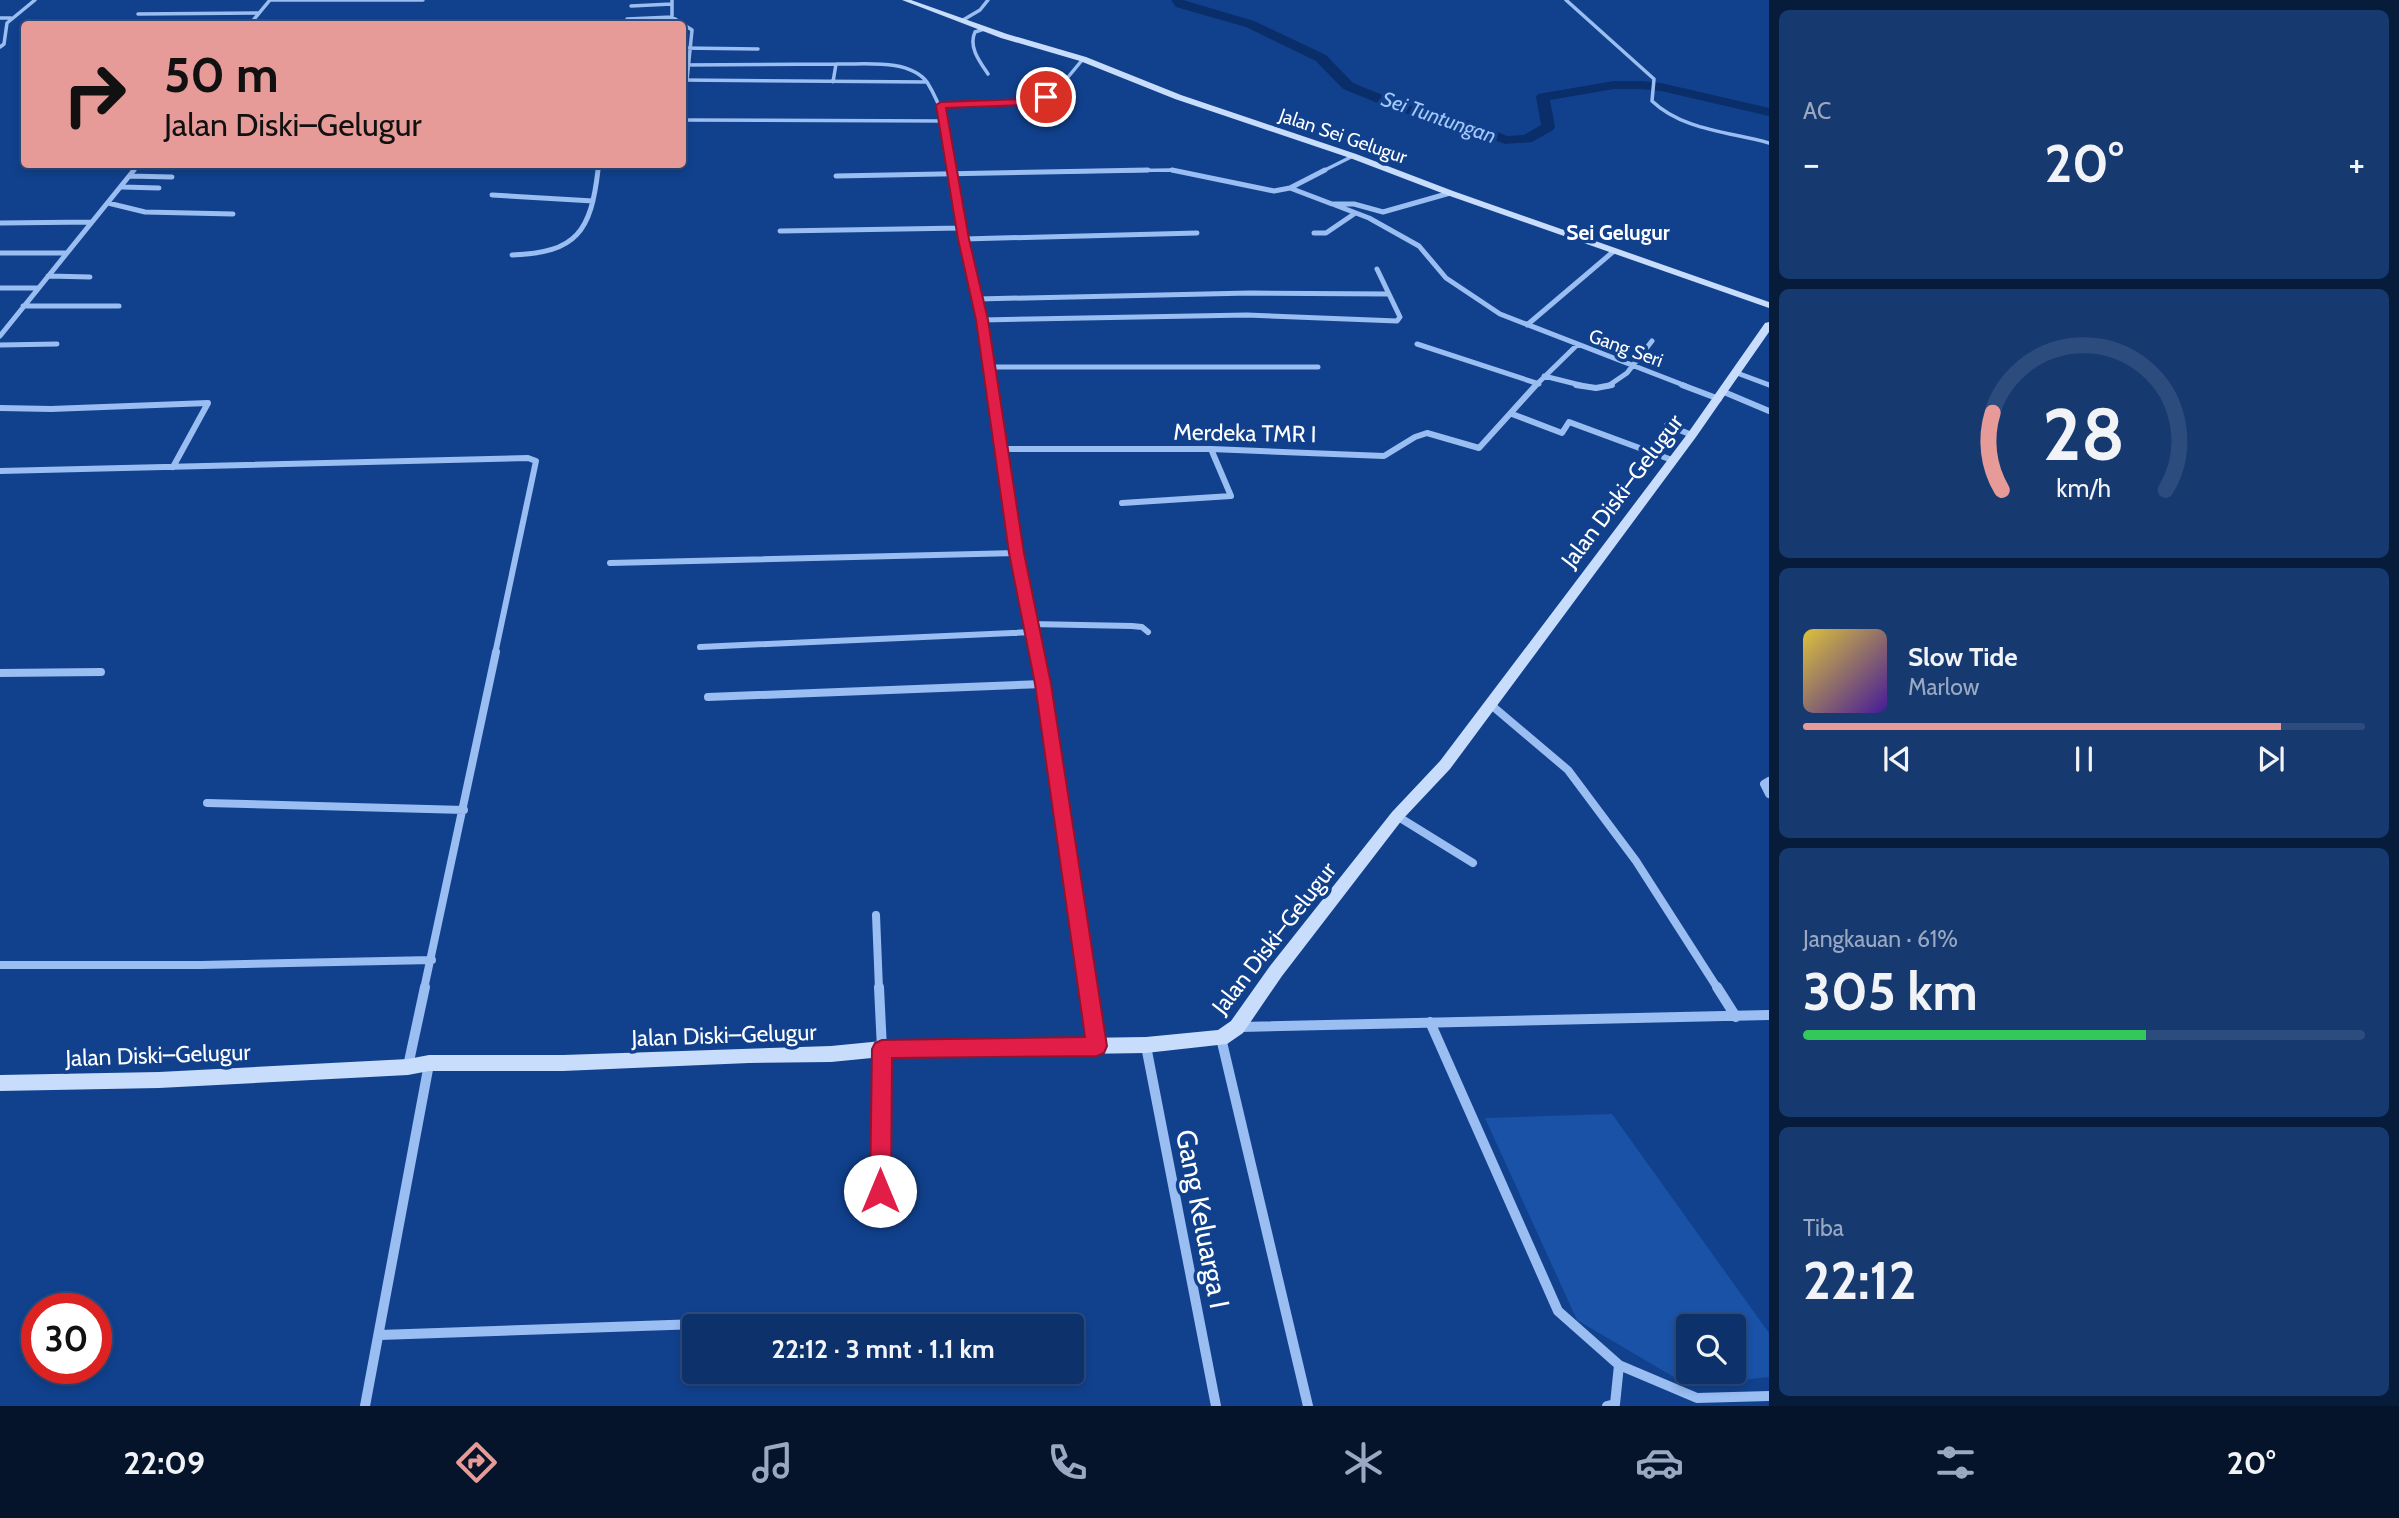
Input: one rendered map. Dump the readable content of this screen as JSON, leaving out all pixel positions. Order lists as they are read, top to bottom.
{
  "streets": {
    "main road": ["Jalan Sei Gelugur", "Jalan Diski–Gelugur"],
    "street": ["Gang Seri", "Merdeka TMR I", "Gang Keluarga I"]
  },
  "crossings": [
    ["Gang Seri", "Merdeka TMR I"],
    ["Gang Seri", "Jalan Diski–Gelugur"],
    ["Jalan Diski–Gelugur", "Gang Keluarga I"]
  ],
  "districts": ["Sei Gelugur"],
  "water": ["Sei Tuntungan"],
  "page": {
    "tile": [
      "AC",
      ["Jangkauan · 61%", "305 km"],
      ["Tiba", "22:12"]
    ],
    "turn": ["50 m", "Jalan Diski–Gelugur"],
    "heat": ["−", "20°", "+"],
    "song": ["Slow Tide", "Marlow"],
    "limit": "30",
    "trip": "22:12 · 3 mnt · 1.1 km",
    "tabs": ["22:09", "20°"],
    "gauge": ["28", "km/h"]
  }
}
